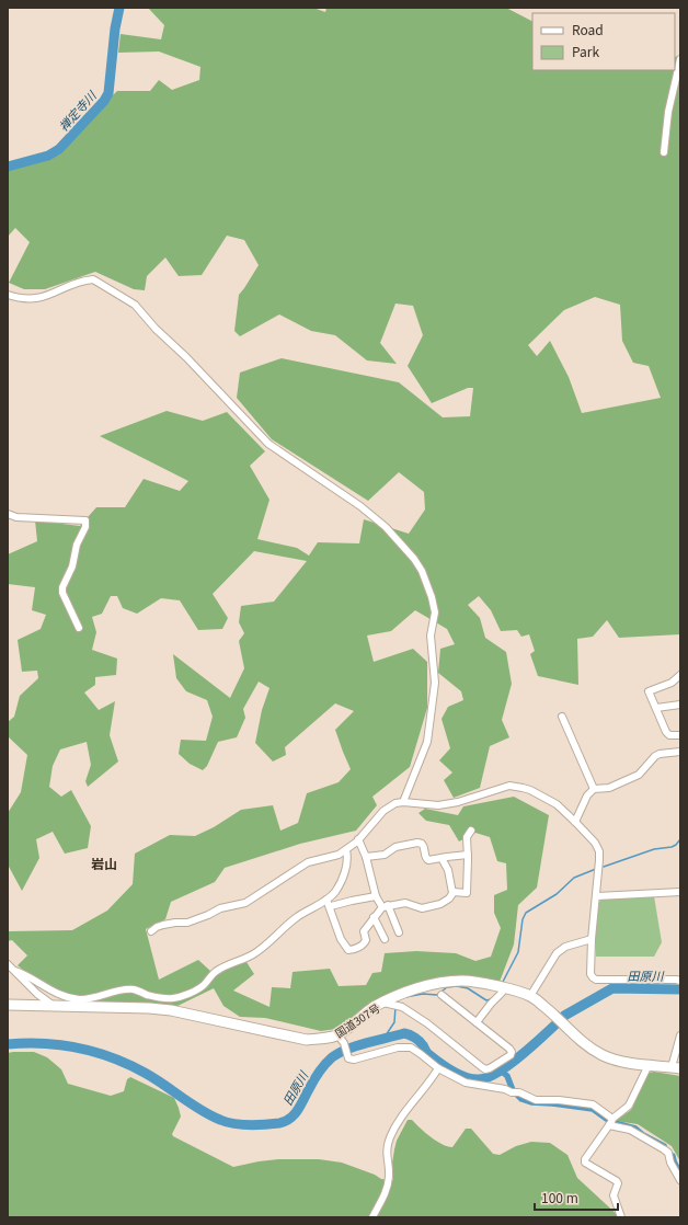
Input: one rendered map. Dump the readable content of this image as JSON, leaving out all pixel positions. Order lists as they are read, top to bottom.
{
  "streets": {
    "highway": ["国道307号"]
  },
  "districts": ["岩山"],
  "water": ["禅定寺川", "田原川"],
  "legend": ["Road", "Park"],
  "scale_bar": "100 m"
}
